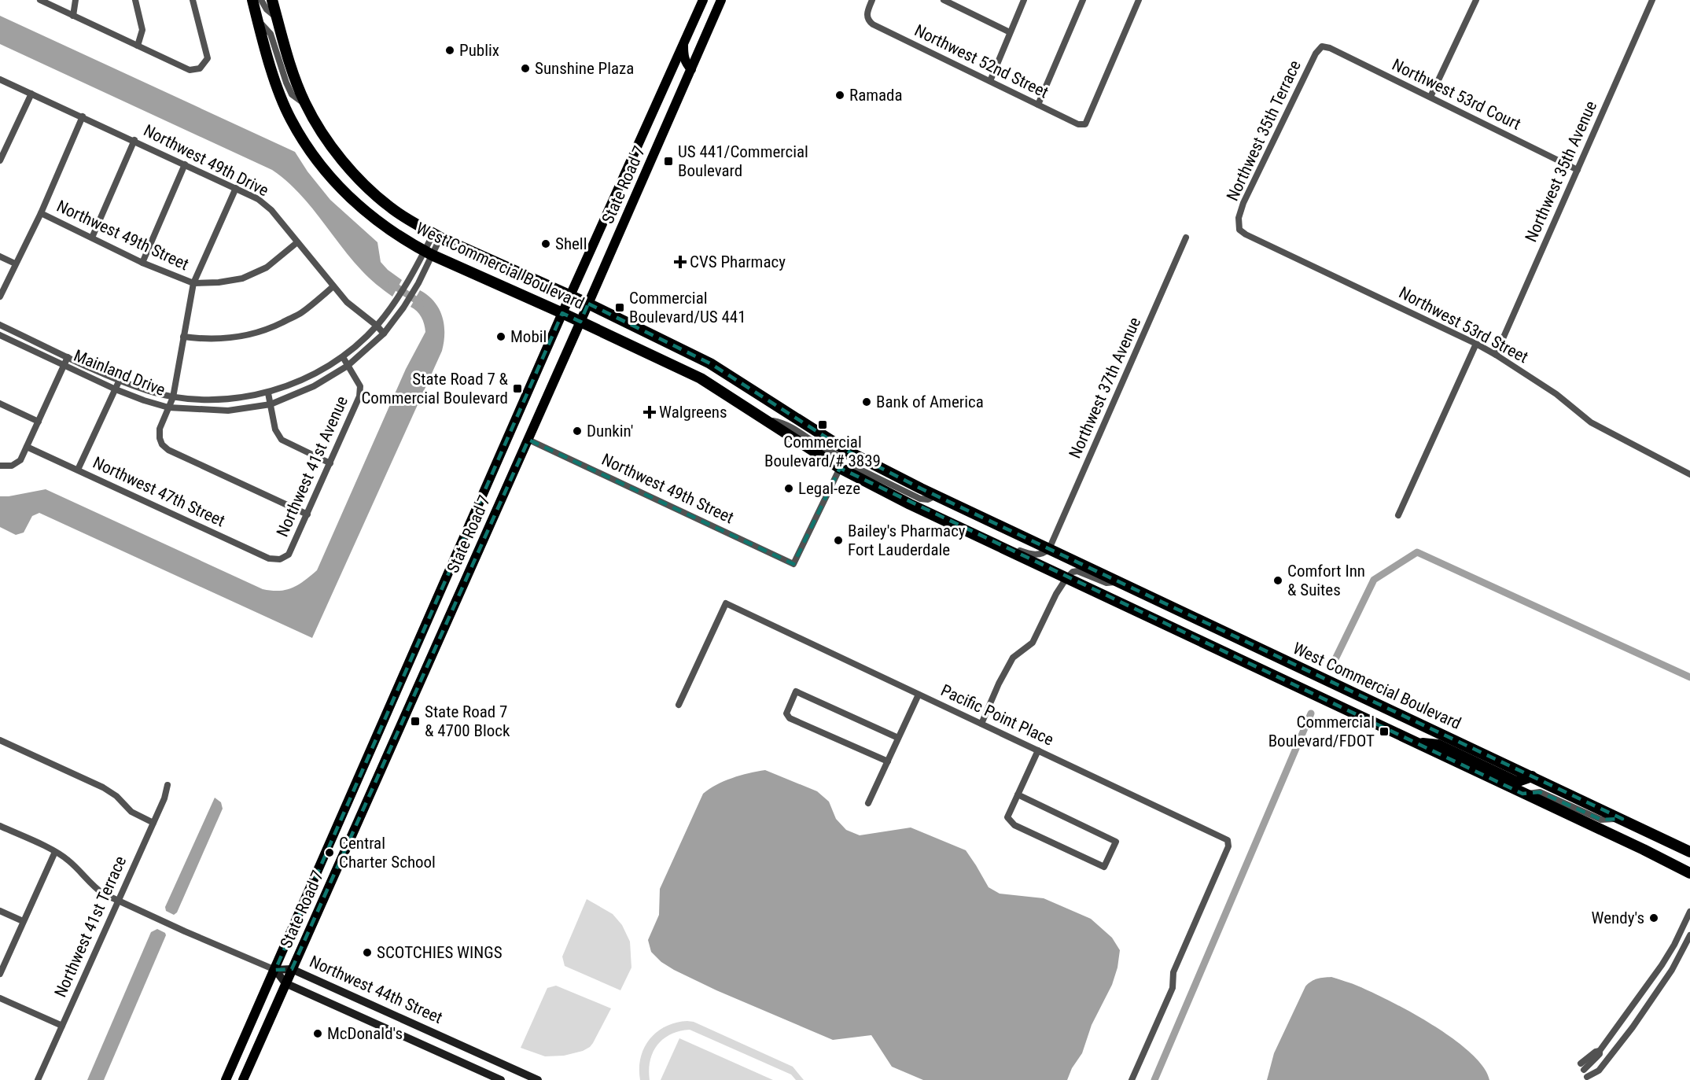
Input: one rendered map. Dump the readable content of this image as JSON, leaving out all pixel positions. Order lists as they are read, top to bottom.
{
  "streets": {
    "highway": ["West Commercial Boulevard"],
    "main road": ["State Road 7"],
    "street": [
      "Northwest 52nd Street",
      "Northwest 53rd Court",
      "Northwest 35th Terrace",
      "Northwest 49th Drive",
      "Northwest 35th Avenue",
      "Northwest 49th Street",
      "Northwest 53rd Street",
      "Mainland Drive",
      "Northwest 37th Avenue",
      "Northwest 41st Avenue",
      "Northwest 47th Street",
      "Pacific Point Place",
      "Northwest 41st Terrace",
      "Northwest 44th Street"
    ]
  },
  "crossings": [
    ["Northwest 53rd Court", "Northwest 35th Terrace"],
    ["Northwest 53rd Court", "Northwest 35th Avenue"],
    ["Northwest 35th Terrace", "Northwest 53rd Street"],
    ["Northwest 49th Drive", "Mainland Drive"],
    ["Northwest 35th Avenue", "Northwest 53rd Street"],
    ["State Road 7", "Northwest 49th Street"],
    ["State Road 7", "West Commercial Boulevard"],
    ["State Road 7", "Northwest 44th Street"],
    ["Northwest 49th Street", "West Commercial Boulevard"],
    ["West Commercial Boulevard", "Mainland Drive"],
    ["West Commercial Boulevard", "Northwest 37th Avenue"],
    ["Mainland Drive", "Northwest 41st Avenue"],
    ["Northwest 41st Avenue", "Northwest 47th Street"]
  ],
  "places": {
    "other": [
      "Publix",
      "Sunshine Plaza",
      "Ramada",
      "Shell",
      "Mobil",
      "Bank of America",
      "Dunkin'",
      "Legal-eze",
      "Bailey's Pharmacy Fort Lauderdale",
      "Comfort Inn & Suites",
      "Central Charter School",
      "Wendy's",
      "SCOTCHIES WINGS",
      "McDonald's"
    ],
    "transit": [
      "US 441/Commercial Boulevard",
      "Commercial Boulevard/US 441",
      "State Road 7 & Commercial Boulevard",
      "Commercial Boulevard/# 3839",
      "State Road 7 & 4700 Block",
      "Commercial Boulevard/FDOT"
    ],
    "health": ["CVS Pharmacy", "Walgreens"]
  }
}
